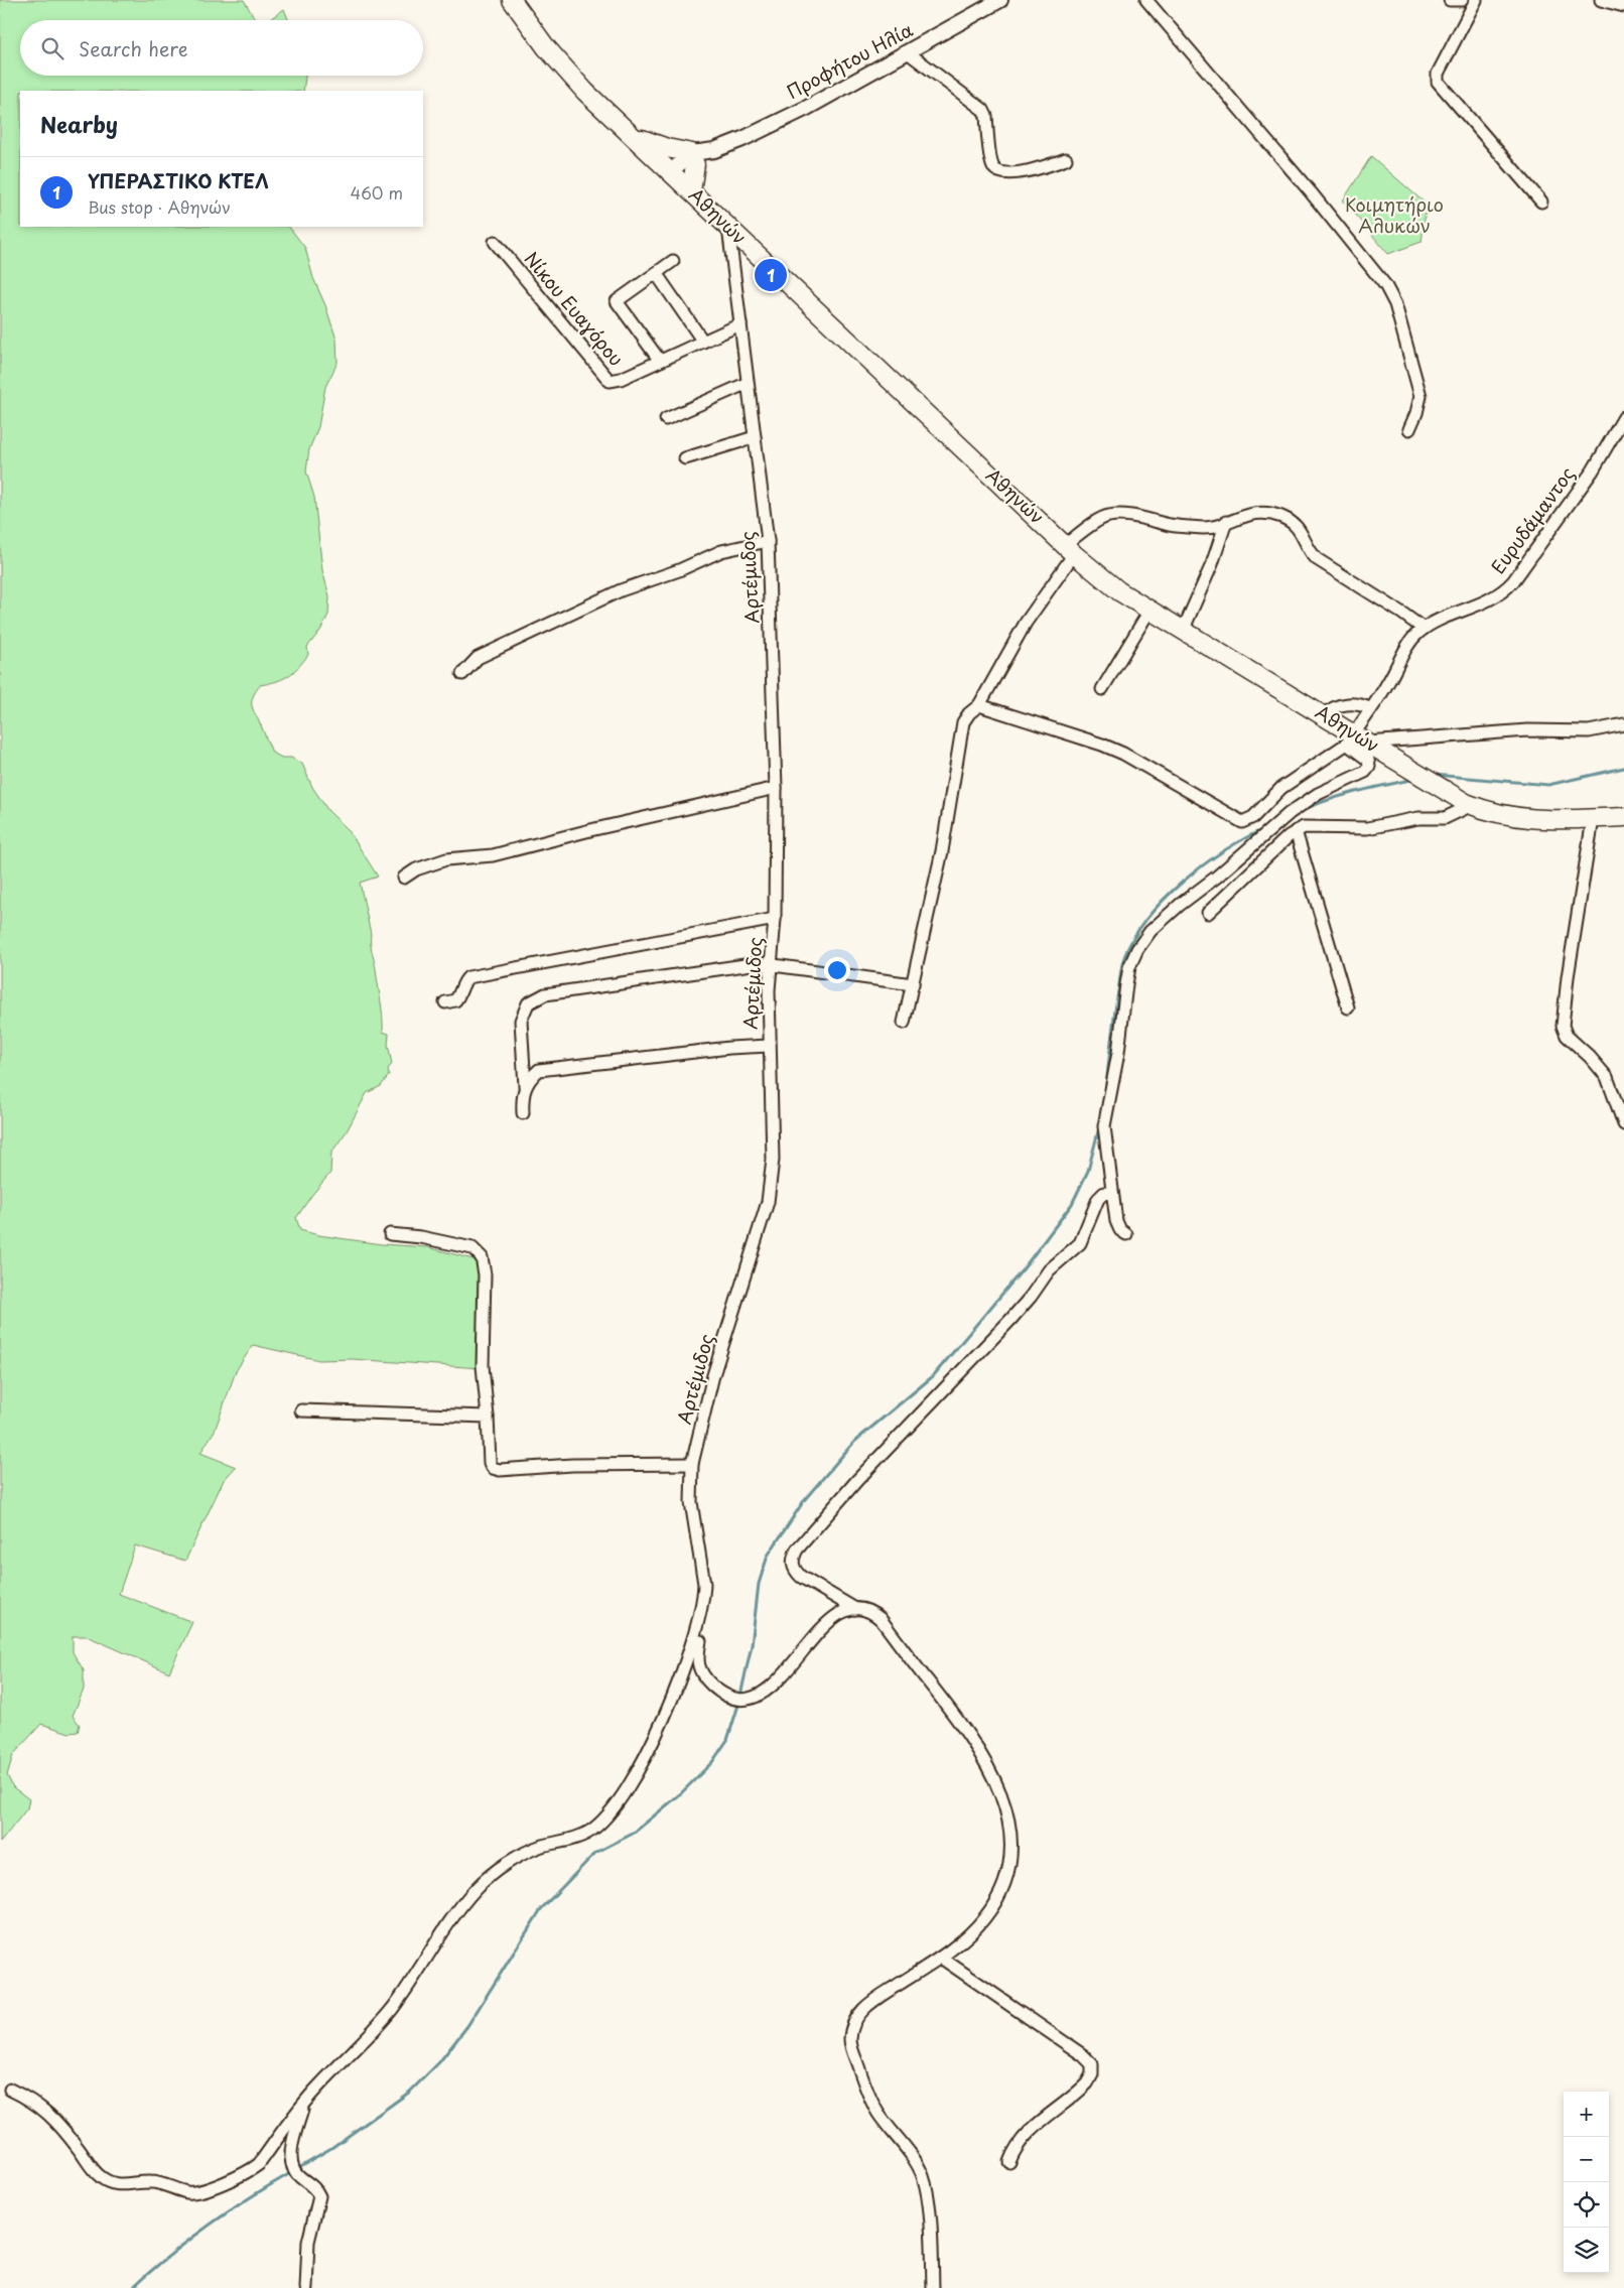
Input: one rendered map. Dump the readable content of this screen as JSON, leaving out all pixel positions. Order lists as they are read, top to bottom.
{
  "streets": {
    "main road": ["Αθηνών"],
    "street": [
      "Προφήτου Ηλία",
      "Νίκου Ευαγόρου",
      "Ευρυδάμαντος",
      "Αρτέμιδος"
    ]
  },
  "crossings": [
    ["Αθηνών", "Ευρυδάμαντος"],
    ["Αθηνών", "Αρτέμιδος"],
    ["Νίκου Ευαγόρου", "Αρτέμιδος"]
  ],
  "parks": ["Κοιμητήριο Αλυκών"],
  "page": {
    "search": "Search here",
    "heading": "Nearby",
    "list": [
      {
        "mark": "1",
        "name": "ΥΠΕΡΑΣΤΙΚΟ ΚΤΕΛ",
        "note": "Bus stop · Αθηνών",
        "value": "460 m"
      }
    ],
    "pins": "1",
    "map_buttons": ["+", "−"]
  }
}
